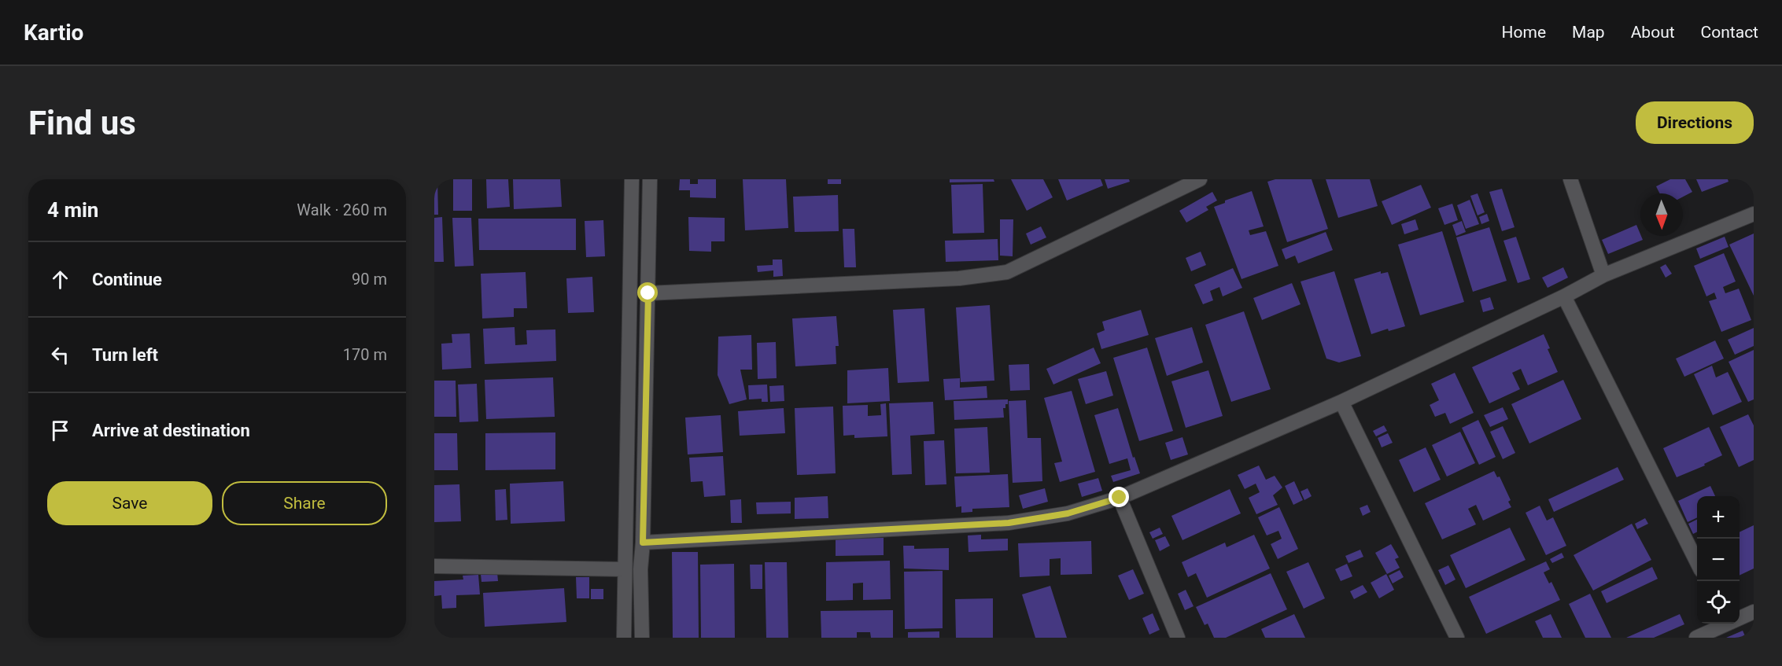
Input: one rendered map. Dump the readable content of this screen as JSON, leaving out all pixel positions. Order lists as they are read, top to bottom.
{
  "north": "bottom",
  "page": {
    "header": "Kartio",
    "nav": [
      "Home",
      "Map",
      "About",
      "Contact"
    ],
    "buttons": [
      "Directions",
      ["Save", "Share"]
    ],
    "title": "Find us",
    "heading": ["4 min", "Walk · 260 m"],
    "list": [
      ["Continue", "90 m"],
      ["Turn left", "170 m"],
      "Arrive at destination"
    ],
    "map_buttons": ["+", "−"]
  }
}
